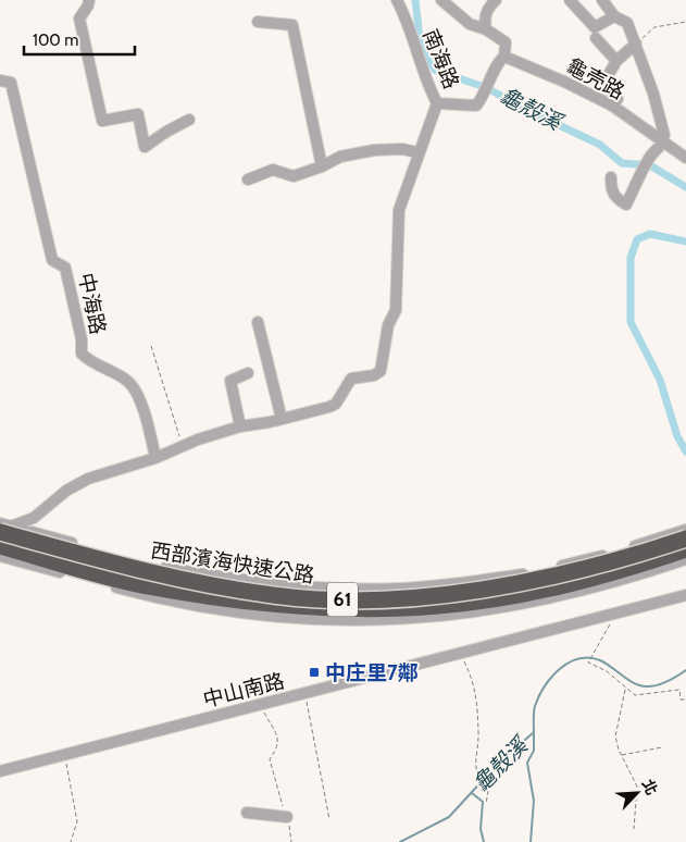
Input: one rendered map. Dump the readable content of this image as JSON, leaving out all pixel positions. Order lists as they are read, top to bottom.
{
  "streets": {
    "highway": ["西部濱海快速公路", "61"],
    "street": [
      "南海路",
      "龜壳路",
      "中海路",
      "中山南路"
    ]
  },
  "crossings": [
    ["南海路", "龜壳路"]
  ],
  "water": ["龜殼溪"],
  "places": {
    "transit": ["中庄里7鄰"]
  },
  "scale_bar": "100 m",
  "north": "top right"
}
